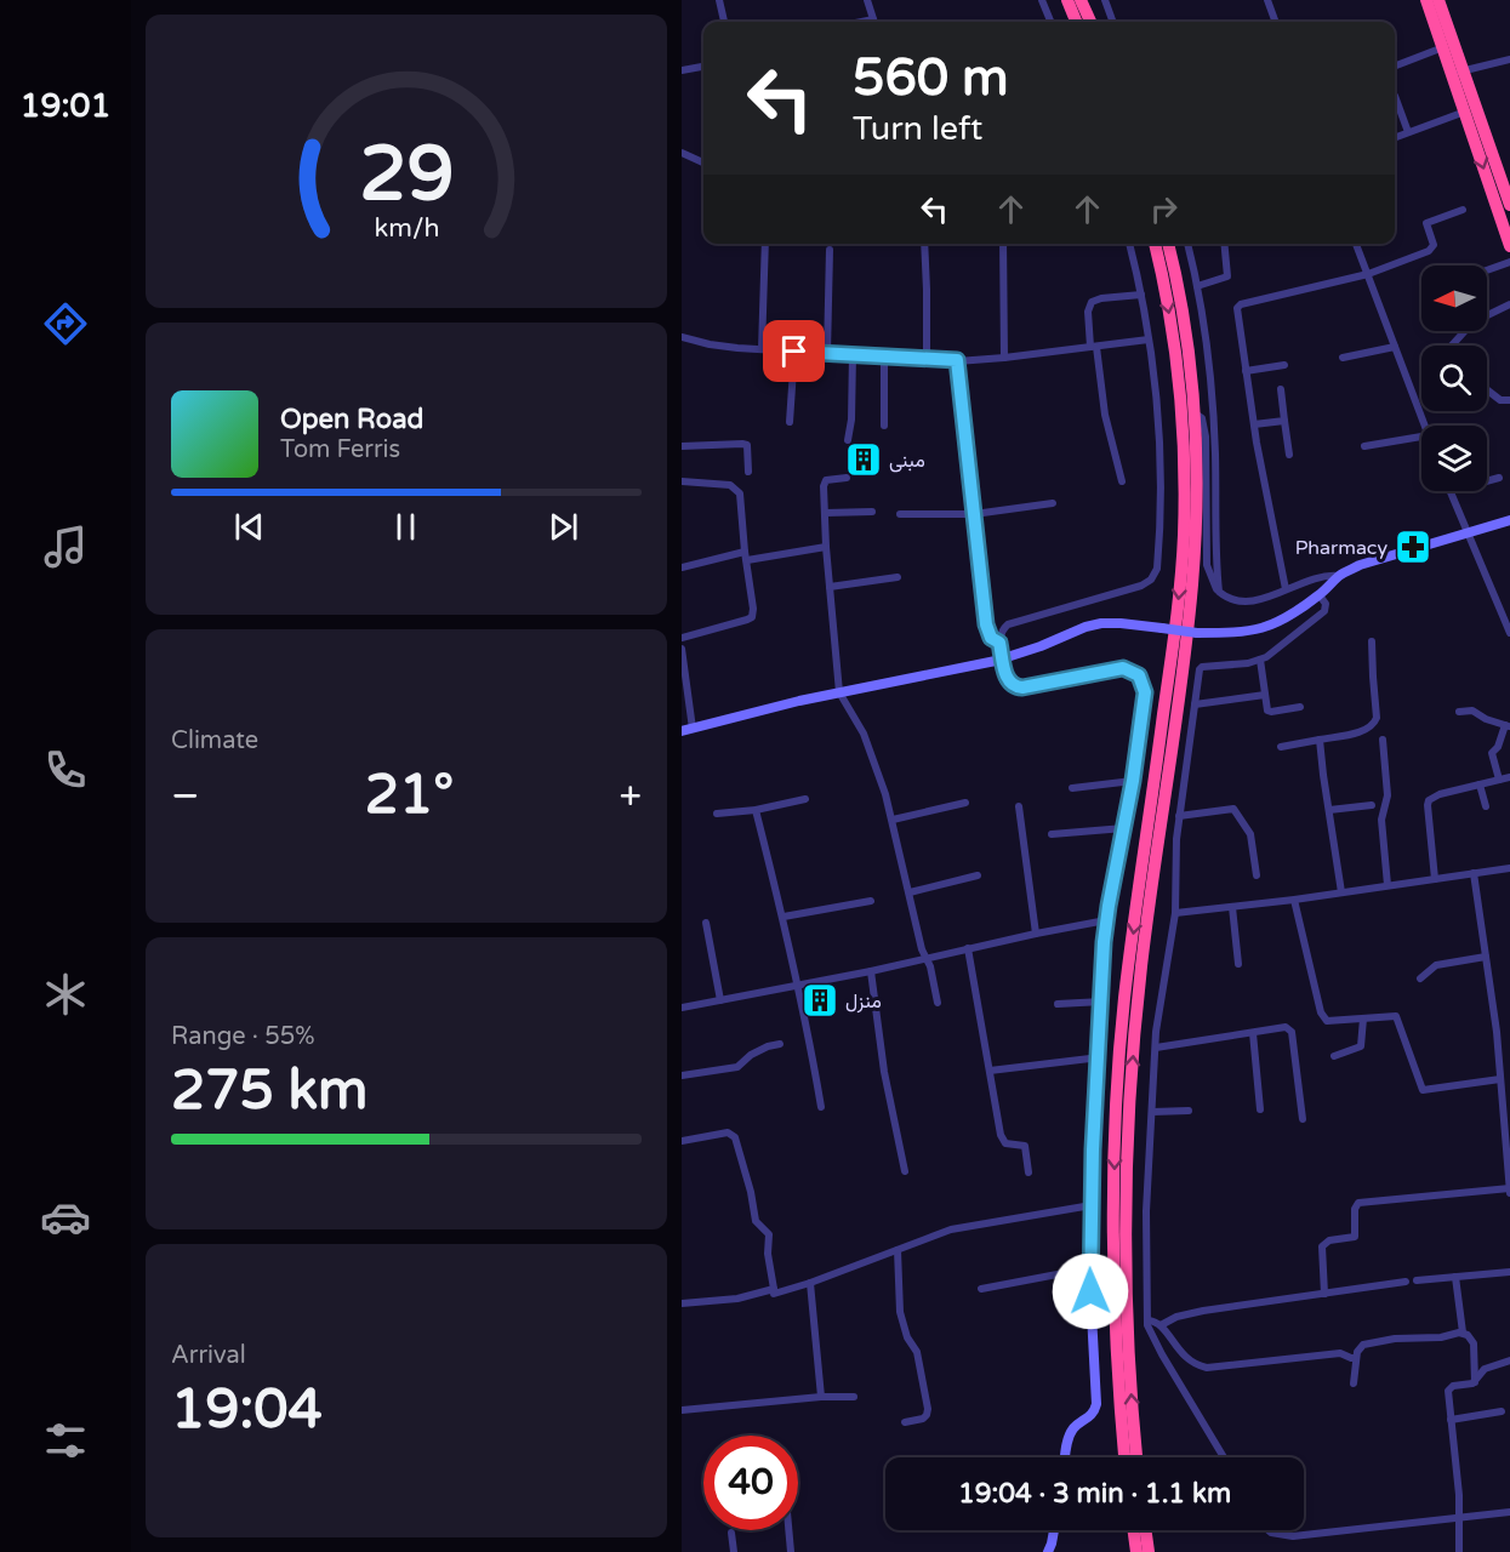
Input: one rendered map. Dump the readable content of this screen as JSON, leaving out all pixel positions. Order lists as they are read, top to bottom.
{
  "places": {
    "building": ["مبنى", "منزل"],
    "pharmacy": ["Pharmacy"]
  },
  "north": "left",
  "page": {
    "tabs": "19:01",
    "turn": ["560 m", "Turn left"],
    "song": ["Open Road", "Tom Ferris"],
    "tile": [
      "Climate",
      ["Range · 55%", "275 km"],
      ["Arrival", "19:04"]
    ],
    "heat": ["−", "21°", "+"],
    "limit": "40",
    "trip": "19:04 · 3 min · 1.1 km",
    "gauge": ["29", "km/h"]
  }
}
